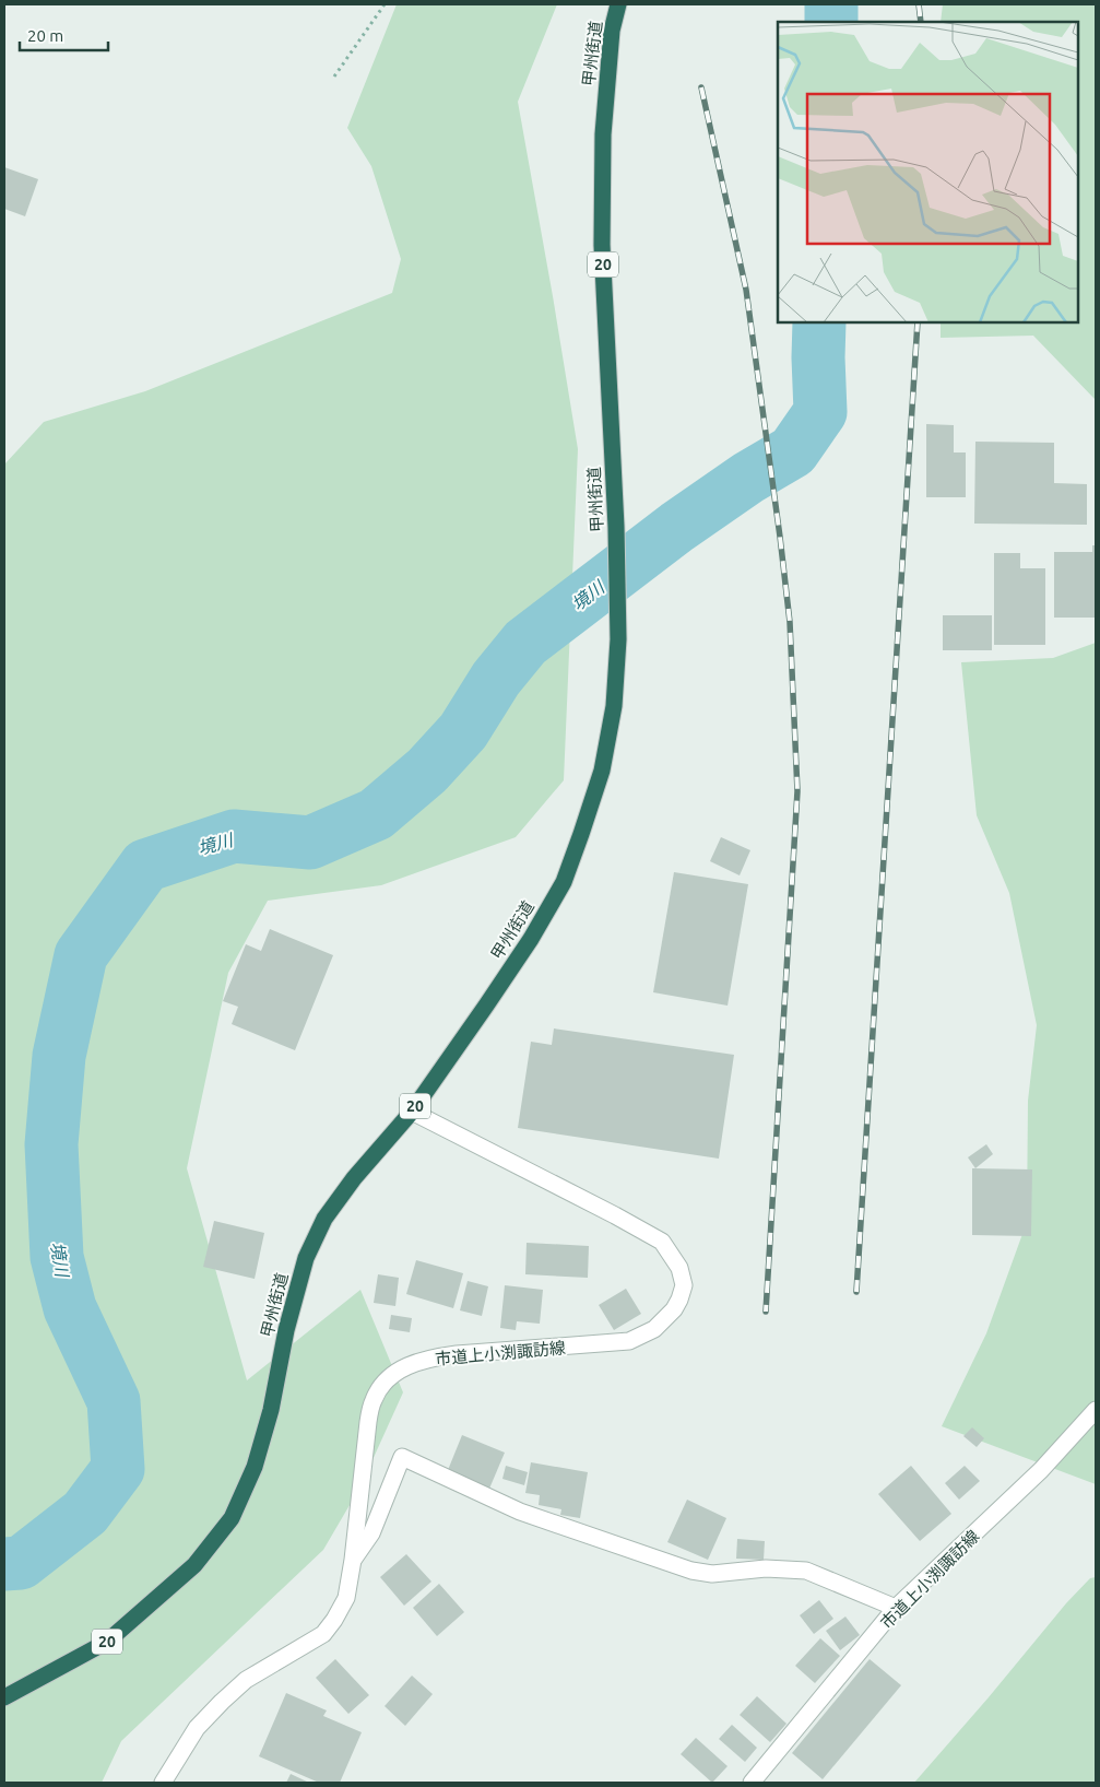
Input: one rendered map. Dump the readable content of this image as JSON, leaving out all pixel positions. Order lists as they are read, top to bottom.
{
  "streets": {
    "highway": ["甲州街道", "20"],
    "street": ["市道上小渕諏訪線"]
  },
  "crossings": [
    ["甲州街道", "市道上小渕諏訪線"]
  ],
  "water": ["境川"],
  "scale_bar": "20 m"
}
